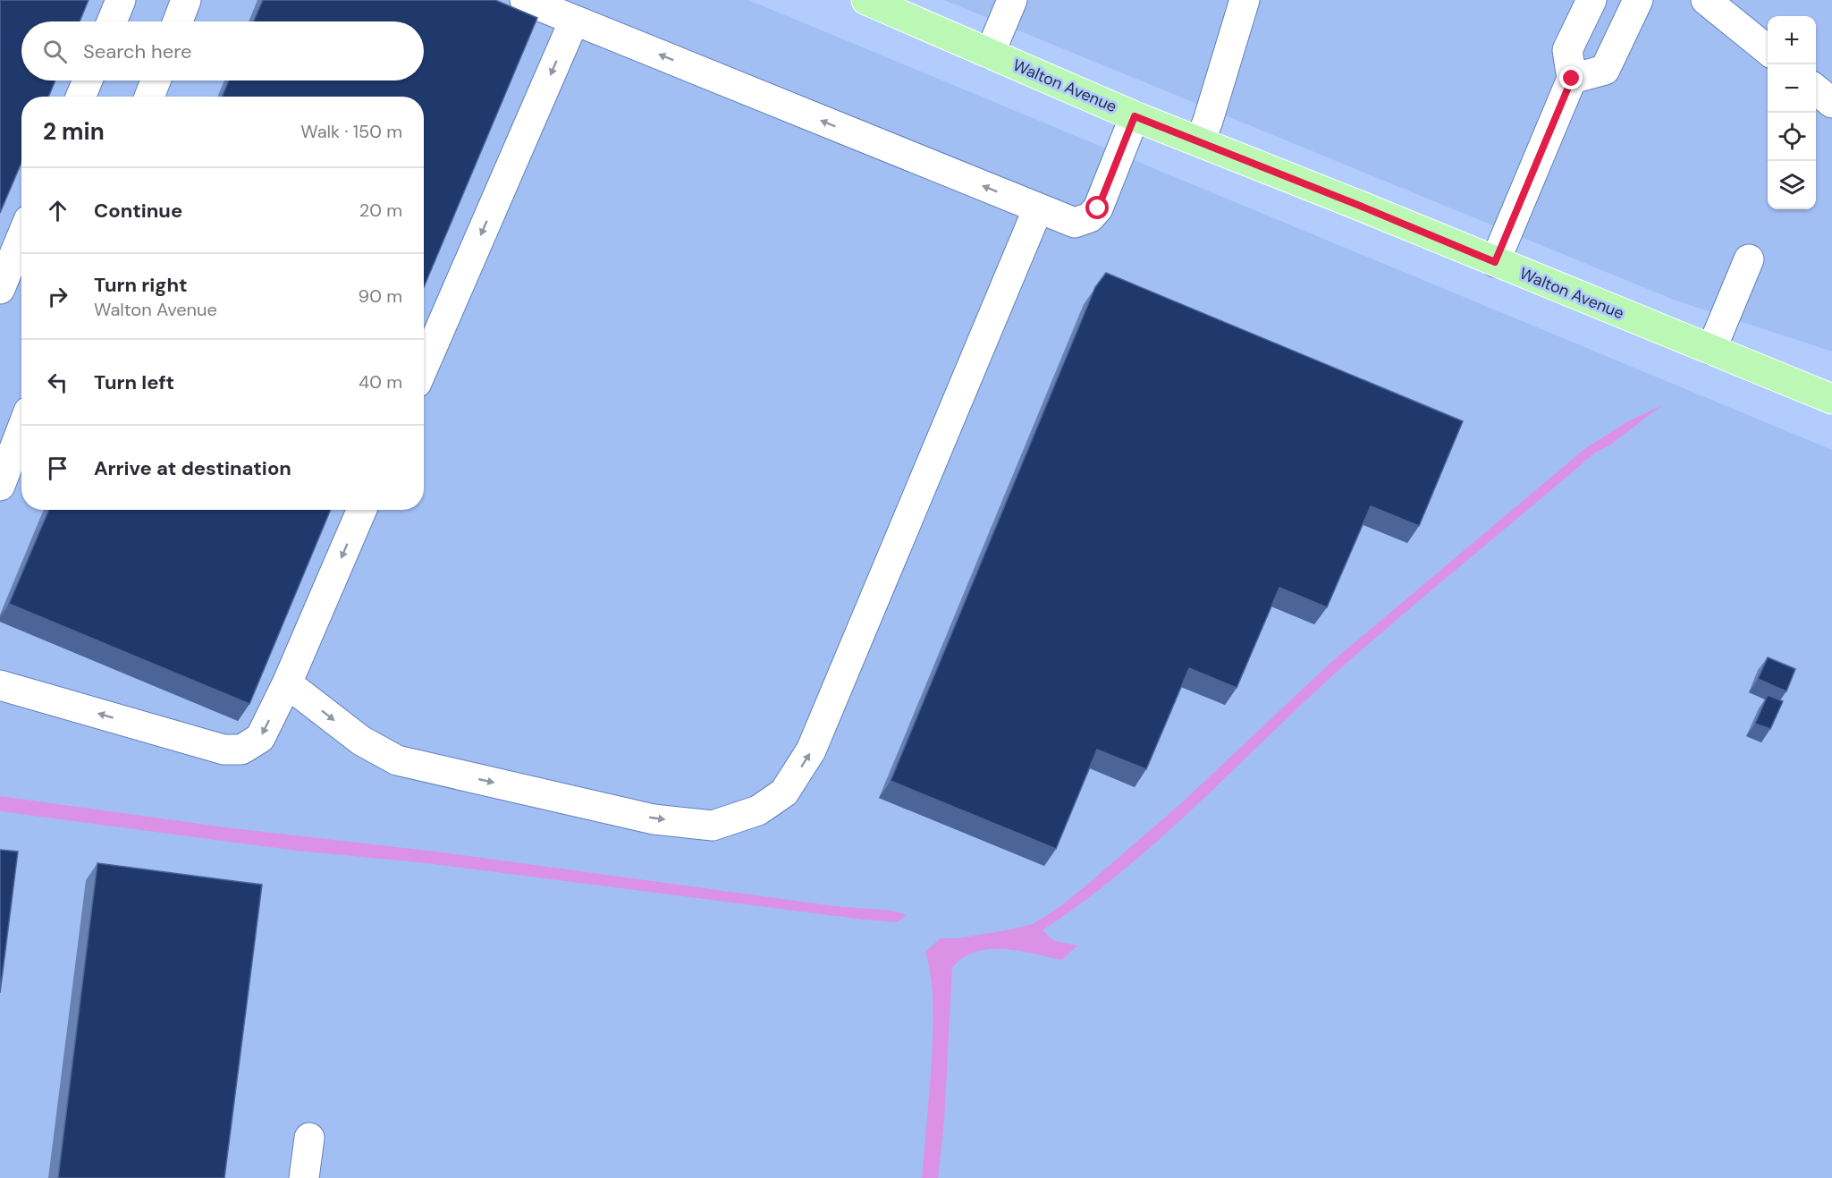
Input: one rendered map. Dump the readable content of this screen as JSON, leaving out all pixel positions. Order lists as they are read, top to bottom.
{
  "streets": {
    "main road": ["Walton Avenue"]
  },
  "page": {
    "map_buttons": ["+", "−"],
    "search": "Search here",
    "heading": ["2 min", "Walk · 150 m"],
    "list": [
      ["Continue", "20 m"],
      ["Turn right", "Walton Avenue", "90 m"],
      ["Turn left", "40 m"],
      "Arrive at destination"
    ]
  }
}
